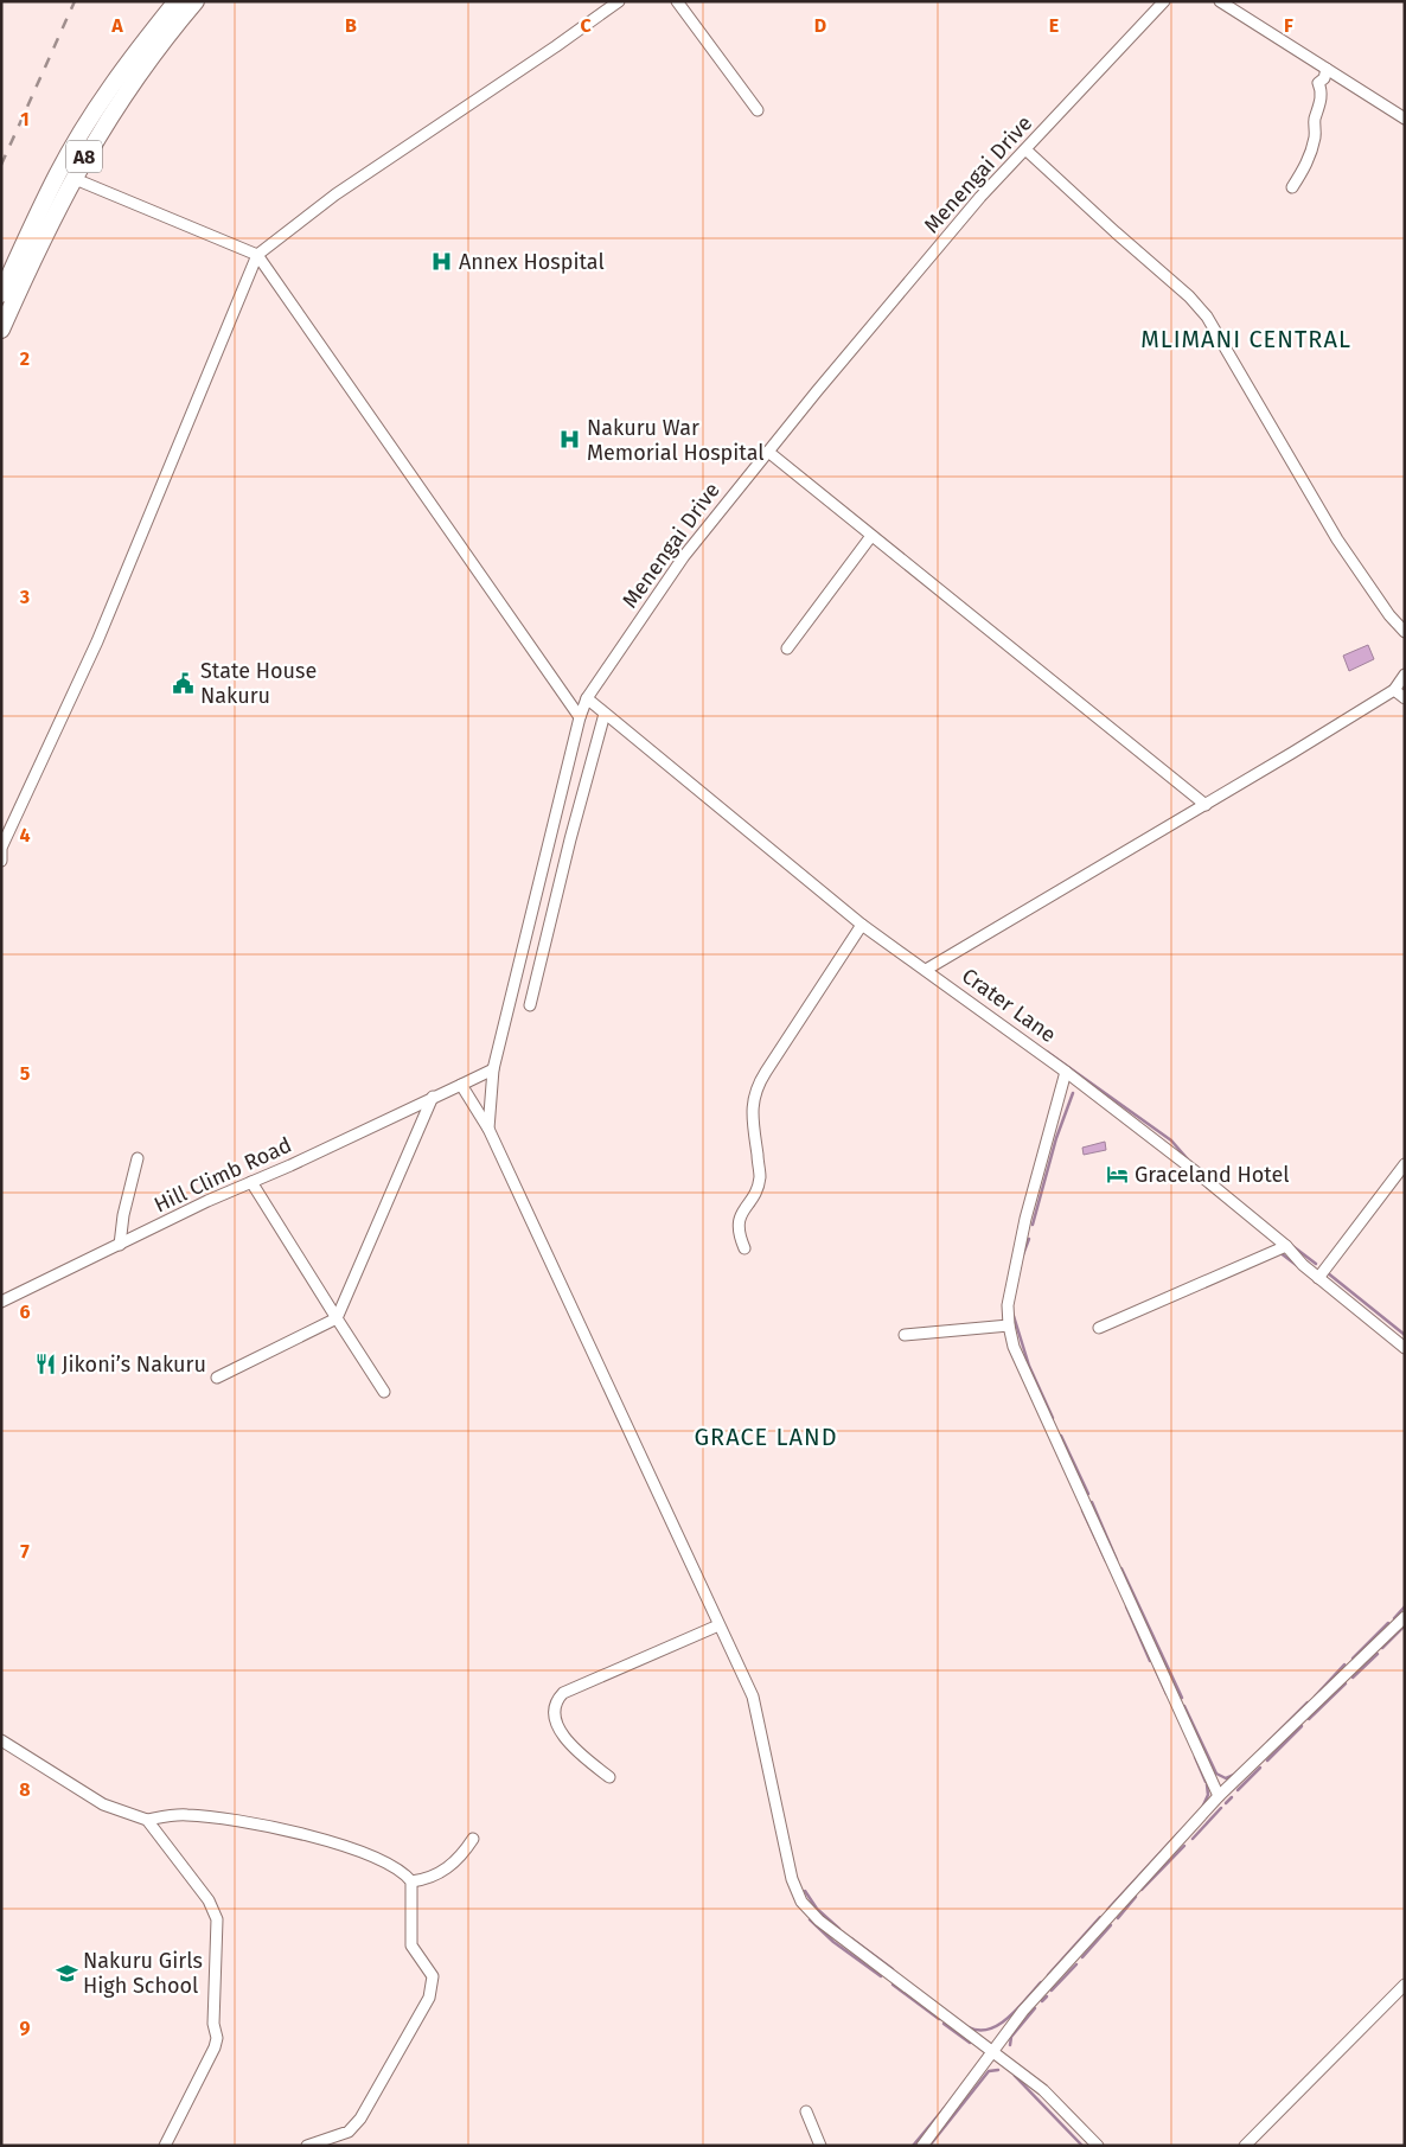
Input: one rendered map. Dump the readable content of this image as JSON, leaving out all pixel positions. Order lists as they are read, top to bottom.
{
  "streets": {
    "highway": ["A8"],
    "street": ["Menengai Drive", "Crater Lane", "Hill Climb Road"]
  },
  "crossings": [
    ["Menengai Drive", "Crater Lane"],
    ["Menengai Drive", "Hill Climb Road"]
  ],
  "districts": ["MLIMANI CENTRAL", "GRACE LAND"],
  "places": {
    "hospital": ["Annex Hospital", "Nakuru War Memorial Hospital"],
    "public building": ["State House Nakuru"],
    "hotel": ["Graceland Hotel"],
    "restaurant": ["Jikoni’s Nakuru"],
    "school or university": ["Nakuru Girls High School"]
  },
  "grid": {
    "columns": [
      "A",
      "B",
      "C",
      "D",
      "E",
      "F"
    ],
    "rows": [
      "1",
      "2",
      "3",
      "4",
      "5",
      "6",
      "7",
      "8",
      "9"
    ]
  }
}
